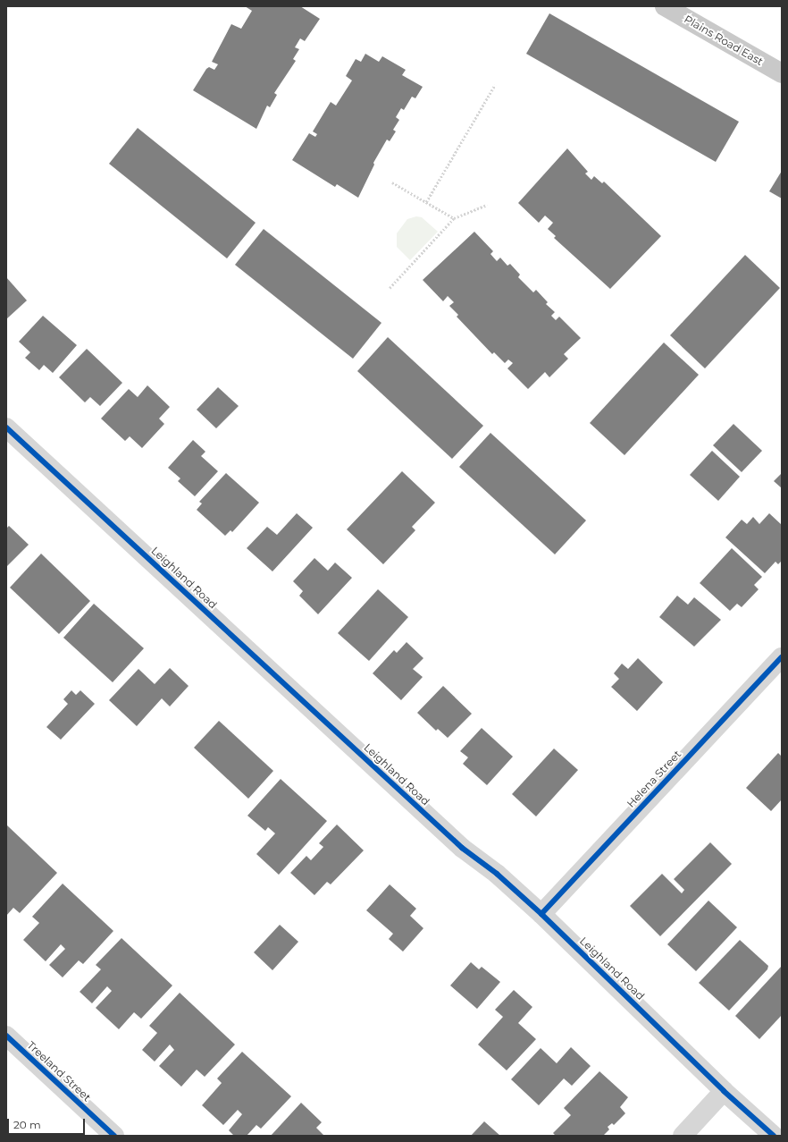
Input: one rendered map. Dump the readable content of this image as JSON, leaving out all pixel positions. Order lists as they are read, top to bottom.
{
  "streets": {
    "main road": ["Plains Road East"],
    "street": ["Leighland Road", "Helena Street", "Treeland Street"]
  },
  "crossings": [
    ["Leighland Road", "Helena Street"]
  ],
  "scale_bar": "20 m"
}
